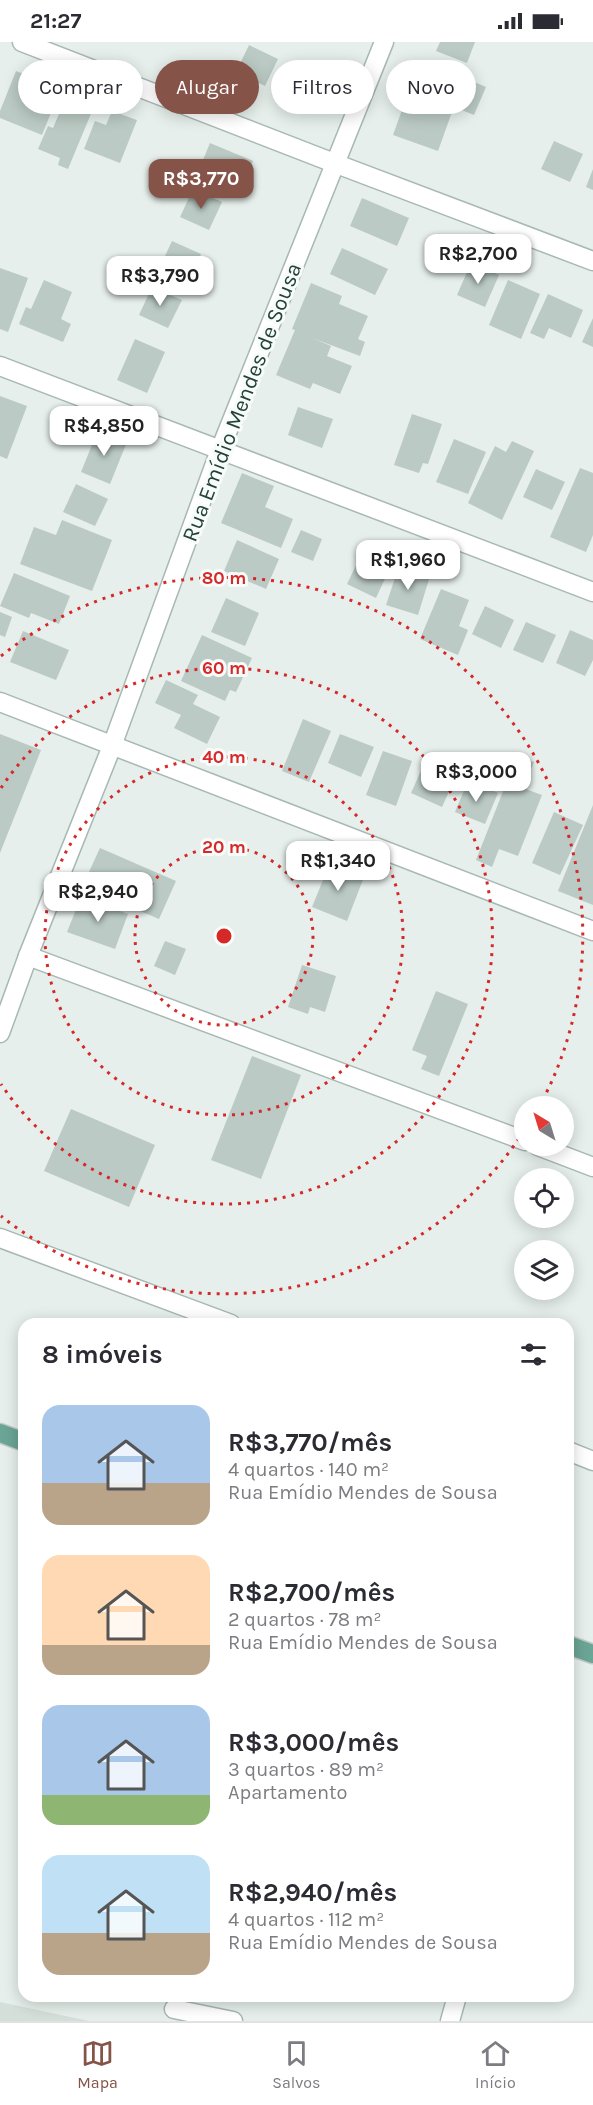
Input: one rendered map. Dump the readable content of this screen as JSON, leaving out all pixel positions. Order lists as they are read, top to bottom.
{
  "streets": {
    "street": ["Rua Emídio Mendes de Sousa"]
  },
  "north": "top left",
  "page": {
    "status": "21:27",
    "chip": [
      "Comprar",
      "Alugar",
      "Filtros",
      "Novo"
    ],
    "price": [
      "R$3,770",
      "R$2,700",
      "R$3,790",
      "R$4,850",
      "R$1,960",
      "R$3,000",
      "R$1,340",
      "R$2,940"
    ],
    "heading": "8 imóveis",
    "list": [
      {
        "name": "R$3,770/mês",
        "note": "4 quartos · 140 m² · Rua Emídio Mendes de Sousa"
      },
      {
        "name": "R$2,700/mês",
        "note": "2 quartos · 78 m² · Rua Emídio Mendes de Sousa"
      },
      {
        "name": "R$3,000/mês",
        "note": "3 quartos · 89 m² · Apartamento"
      },
      {
        "name": "R$2,940/mês",
        "note": "4 quartos · 112 m² · Rua Emídio Mendes de Sousa"
      }
    ],
    "tabs": ["Mapa", "Salvos", "Início"]
  },
  "rings": [
    "80 m",
    "60 m",
    "40 m",
    "20 m"
  ]
}
